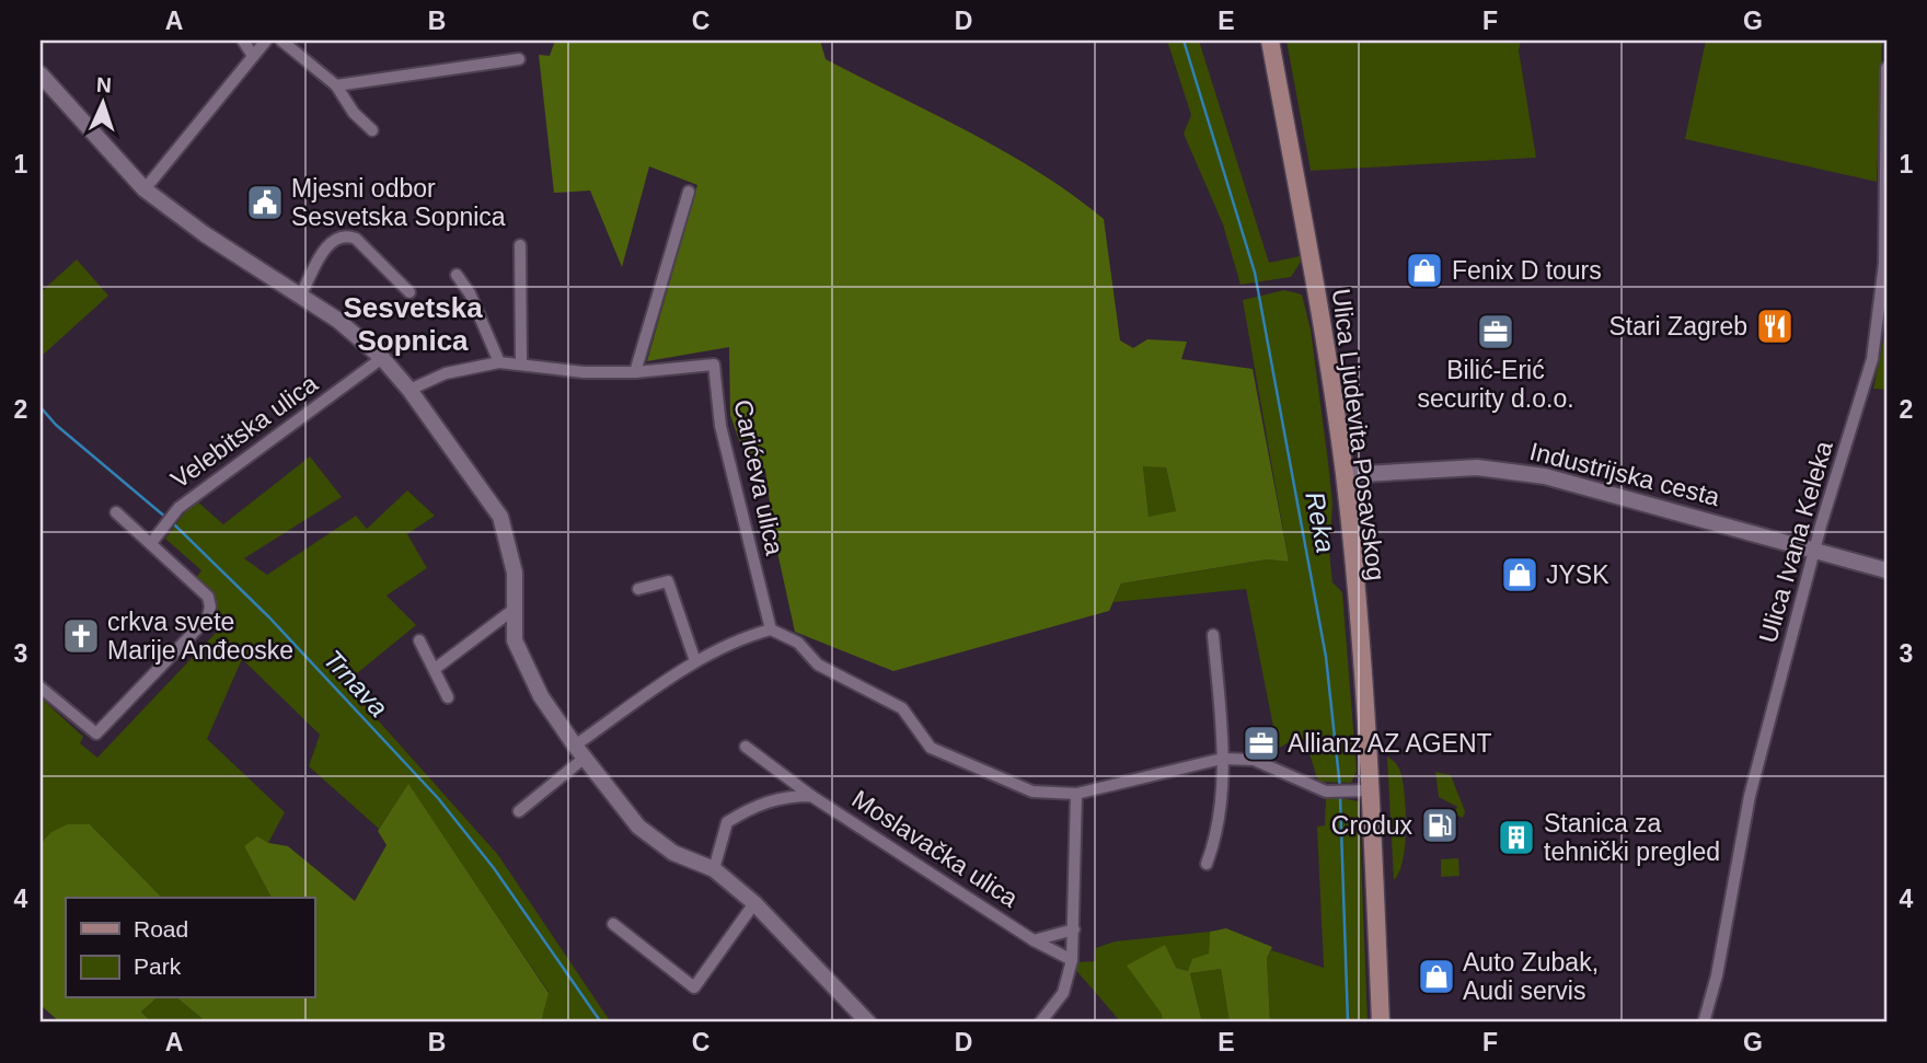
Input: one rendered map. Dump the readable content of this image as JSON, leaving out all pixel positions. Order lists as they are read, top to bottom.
{
  "streets": {
    "main road": ["Ulica Ljudevita Posavskog"],
    "street": [
      "Velebitska ulica",
      "Industrijska cesta",
      "Carićeva ulica",
      "Ulica Ivana Keleka",
      "Moslavačka ulica"
    ]
  },
  "crossings": [
    ["Ulica Ljudevita Posavskog", "Industrijska cesta"],
    ["Industrijska cesta", "Ulica Ivana Keleka"]
  ],
  "districts": ["Sesvetska Sopnica"],
  "water": ["Reka", "Trnava"],
  "places": {
    "public building": ["Mjesni odbor Sesvetska Sopnica"],
    "shop": ["Fenix D tours", "JYSK", "Auto Zubak, Audi servis"],
    "restaurant": ["Stari Zagreb"],
    "office": ["Bilić-Erić security d.o.o.", "Allianz AZ AGENT"],
    "church": ["crkva svete Marije Anđeoske"],
    "fuel station": ["Crodux"],
    "building": ["Stanica za tehnički pregled"]
  },
  "legend": ["Road", "Park"],
  "north": "top",
  "grid": {
    "columns": [
      "A",
      "B",
      "C",
      "D",
      "E",
      "F",
      "G"
    ],
    "rows": [
      "1",
      "2",
      "3",
      "4"
    ]
  }
}
